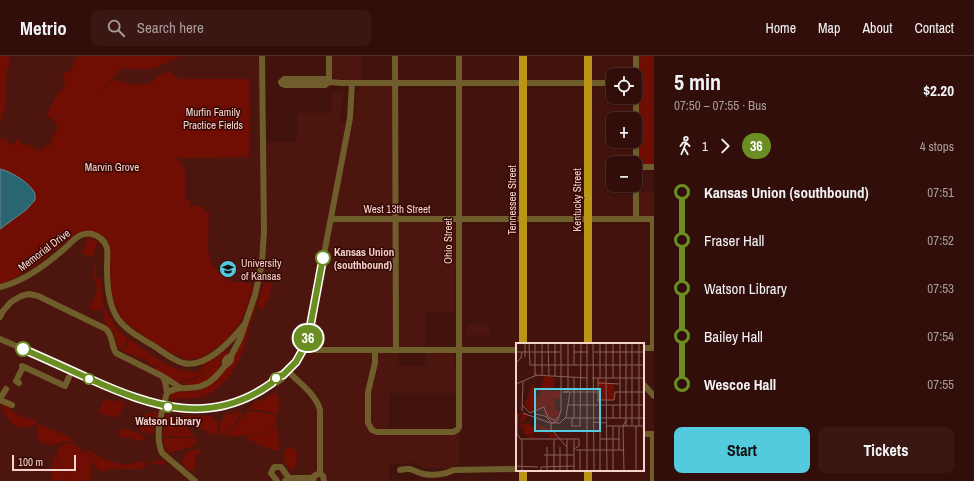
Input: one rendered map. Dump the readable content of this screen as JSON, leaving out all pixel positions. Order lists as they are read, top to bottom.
{
  "streets": {
    "main road": ["Tennessee Street", "Kentucky Street"],
    "street": ["West 13th Street", "Ohio Street", "Memorial Drive"]
  },
  "crossings": [
    ["Tennessee Street", "West 13th Street"],
    ["Kentucky Street", "West 13th Street"],
    ["West 13th Street", "Ohio Street"]
  ],
  "parks": ["Murfin Family Practice Fields", "Marvin Grove"],
  "places": {
    "other": ["Kansas Union (southbound)", "Watson Library"],
    "school or university": ["University of Kansas"]
  },
  "lines": ["bus line 36"],
  "scale_bar": "100 m",
  "page": {
    "header": "Metrio",
    "search": "Search here",
    "nav": [
      "Home",
      "Map",
      "About",
      "Contact"
    ],
    "on_map": "36",
    "heading": ["5 min", "07:50 – 07:55 · Bus", "$2.20"],
    "map_buttons": ["+", "−"],
    "legs": ["1", "36", "4 stops"],
    "list": [
      {
        "name": "Kansas Union (southbound)",
        "value": "07:51"
      },
      {
        "name": "Fraser Hall",
        "value": "07:52"
      },
      {
        "name": "Watson Library",
        "value": "07:53"
      },
      {
        "name": "Bailey Hall",
        "value": "07:54"
      },
      {
        "name": "Wescoe Hall",
        "value": "07:55"
      }
    ],
    "buttons": ["Start", "Tickets"],
    "scale": "100 m"
  }
}
